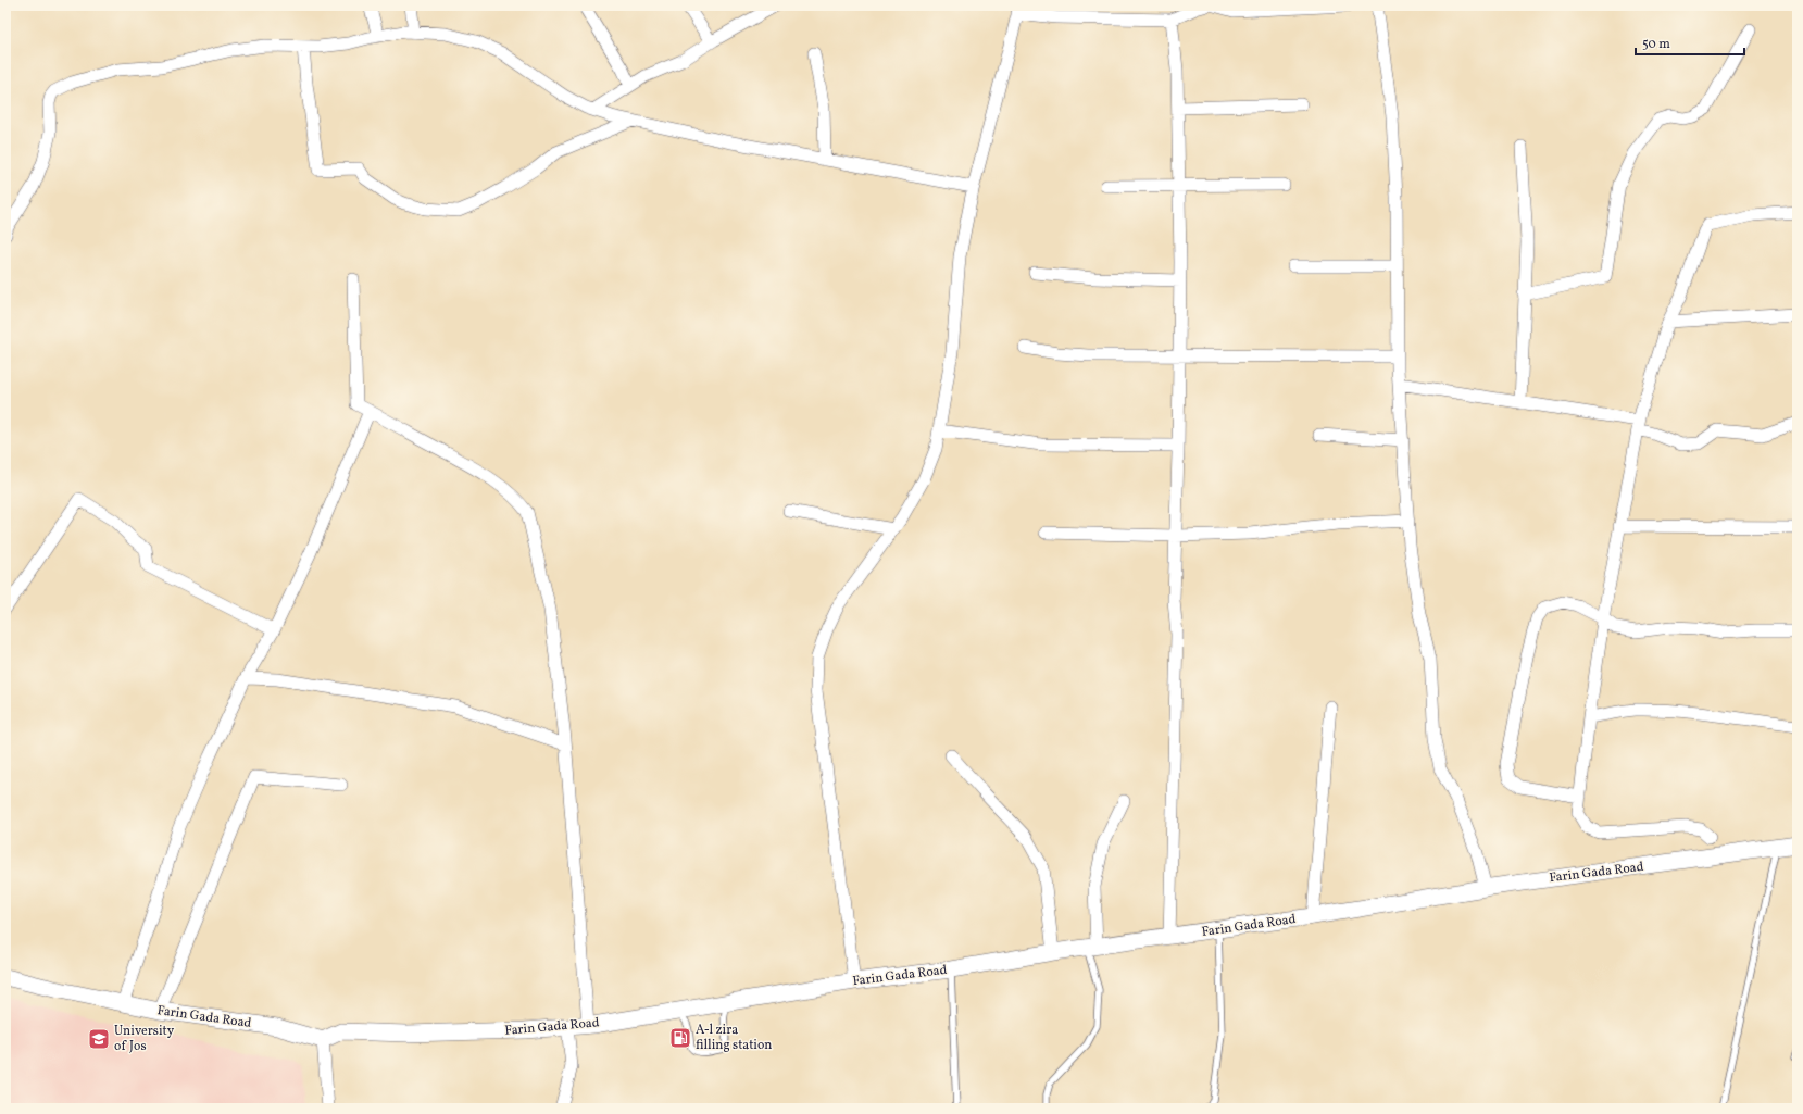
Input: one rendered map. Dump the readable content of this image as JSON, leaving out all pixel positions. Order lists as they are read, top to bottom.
{
  "streets": {
    "main road": ["Farin Gada Road"]
  },
  "places": {
    "fuel station": ["A-l zira filling station"],
    "school or university": ["University of Jos"]
  },
  "scale_bar": "50 m"
}
